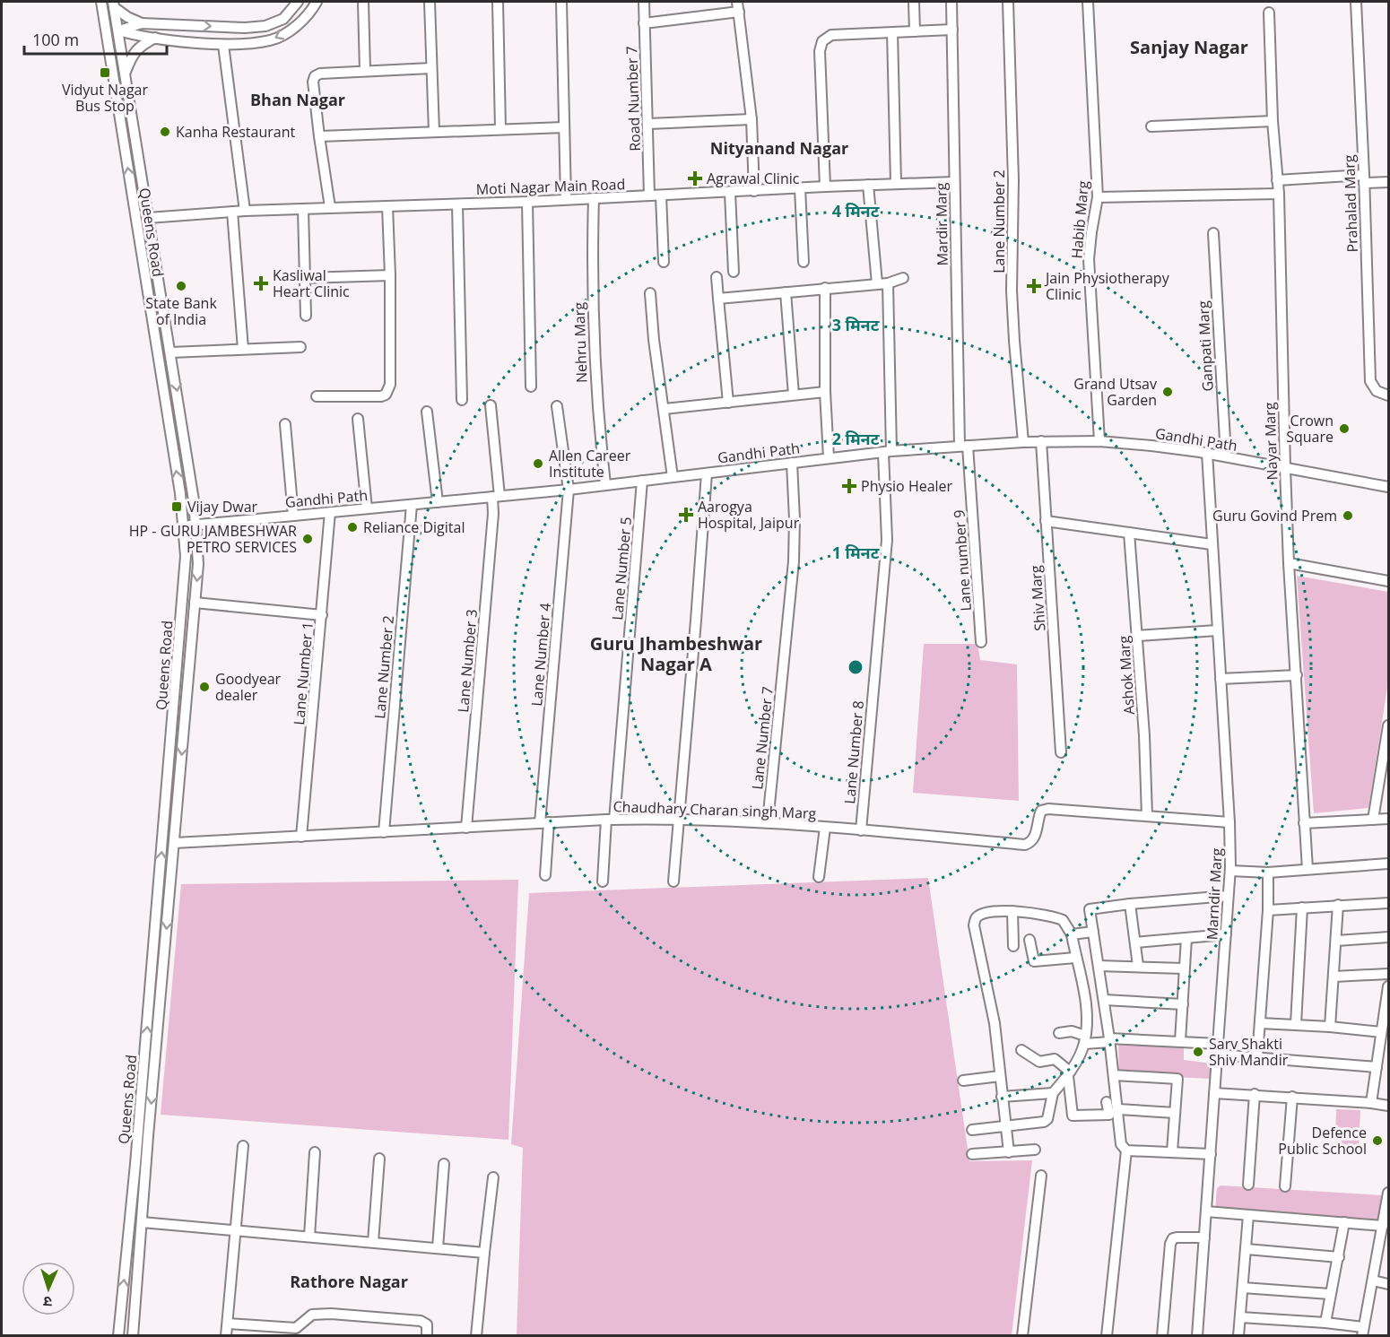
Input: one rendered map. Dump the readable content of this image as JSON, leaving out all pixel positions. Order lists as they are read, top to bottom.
{
  "streets": {
    "street": [
      "Road Number 7",
      "Moti Nagar Main Road",
      "Prahalad Marg",
      "Habib Marg",
      "Lane Number 2",
      "Mardir Marg",
      "Queens Road",
      "Nehru Marg",
      "Ganpati Marg",
      "Gandhi Path",
      "Nayar Marg",
      "Lane number 9",
      "Lane Number 5",
      "Shiv Marg",
      "Lane Number 4",
      "Lane Number 3",
      "Lane Number 1",
      "Ashok Marg",
      "Lane Number 7",
      "Lane Number 8",
      "Chaudhary Charan singh Marg",
      "Marndir Marg"
    ]
  },
  "crossings": [
    ["Road Number 7", "Moti Nagar Main Road"],
    ["Moti Nagar Main Road", "Mardir Marg"],
    ["Moti Nagar Main Road", "Queens Road"],
    ["Moti Nagar Main Road", "Nehru Marg"],
    ["Habib Marg", "Gandhi Path"],
    ["Lane Number 2", "Gandhi Path"],
    ["Lane Number 2", "Chaudhary Charan singh Marg"],
    ["Mardir Marg", "Gandhi Path"],
    ["Mardir Marg", "Lane number 9"],
    ["Queens Road", "Gandhi Path"],
    ["Queens Road", "Chaudhary Charan singh Marg"],
    ["Nehru Marg", "Gandhi Path"],
    ["Ganpati Marg", "Gandhi Path"],
    ["Gandhi Path", "Nayar Marg"],
    ["Gandhi Path", "Lane number 9"],
    ["Gandhi Path", "Lane Number 5"],
    ["Gandhi Path", "Shiv Marg"],
    ["Gandhi Path", "Lane Number 4"],
    ["Gandhi Path", "Lane Number 3"],
    ["Gandhi Path", "Lane Number 1"],
    ["Gandhi Path", "Lane Number 7"],
    ["Gandhi Path", "Lane Number 8"],
    ["Gandhi Path", "Marndir Marg"],
    ["Lane Number 5", "Chaudhary Charan singh Marg"],
    ["Lane Number 4", "Chaudhary Charan singh Marg"],
    ["Lane Number 3", "Chaudhary Charan singh Marg"],
    ["Lane Number 1", "Chaudhary Charan singh Marg"],
    ["Ashok Marg", "Chaudhary Charan singh Marg"],
    ["Lane Number 7", "Chaudhary Charan singh Marg"],
    ["Lane Number 8", "Chaudhary Charan singh Marg"],
    ["Chaudhary Charan singh Marg", "Marndir Marg"]
  ],
  "districts": [
    "Sanjay Nagar",
    "Bhan Nagar",
    "Nityanand Nagar",
    "Guru Jhambeshwar Nagar A",
    "Rathore Nagar"
  ],
  "places": {
    "transit": ["Vidyut Nagar Bus Stop", "Vijay Dwar"],
    "other": [
      "Kanha Restaurant",
      "State Bank of India",
      "Grand Utsav Garden",
      "Crown Square",
      "Allen Career Institute",
      "Guru Govind Prem",
      "Reliance Digital",
      "HP - GURU JAMBESHWAR PETRO SERVICES",
      "Goodyear dealer",
      "Sarv Shakti Shiv Mandir",
      "Defence Public School"
    ],
    "health": [
      "Agrawal Clinic",
      "Kasliwal Heart Clinic",
      "Jain Physiotherapy Clinic",
      "Physio Healer",
      "Aarogya Hospital, Jaipur"
    ]
  },
  "scale_bar": "100 m",
  "north": "bottom",
  "rings": [
    "4 मिनट",
    "3 मिनट",
    "2 मिनट",
    "1 मिनट"
  ]
}
